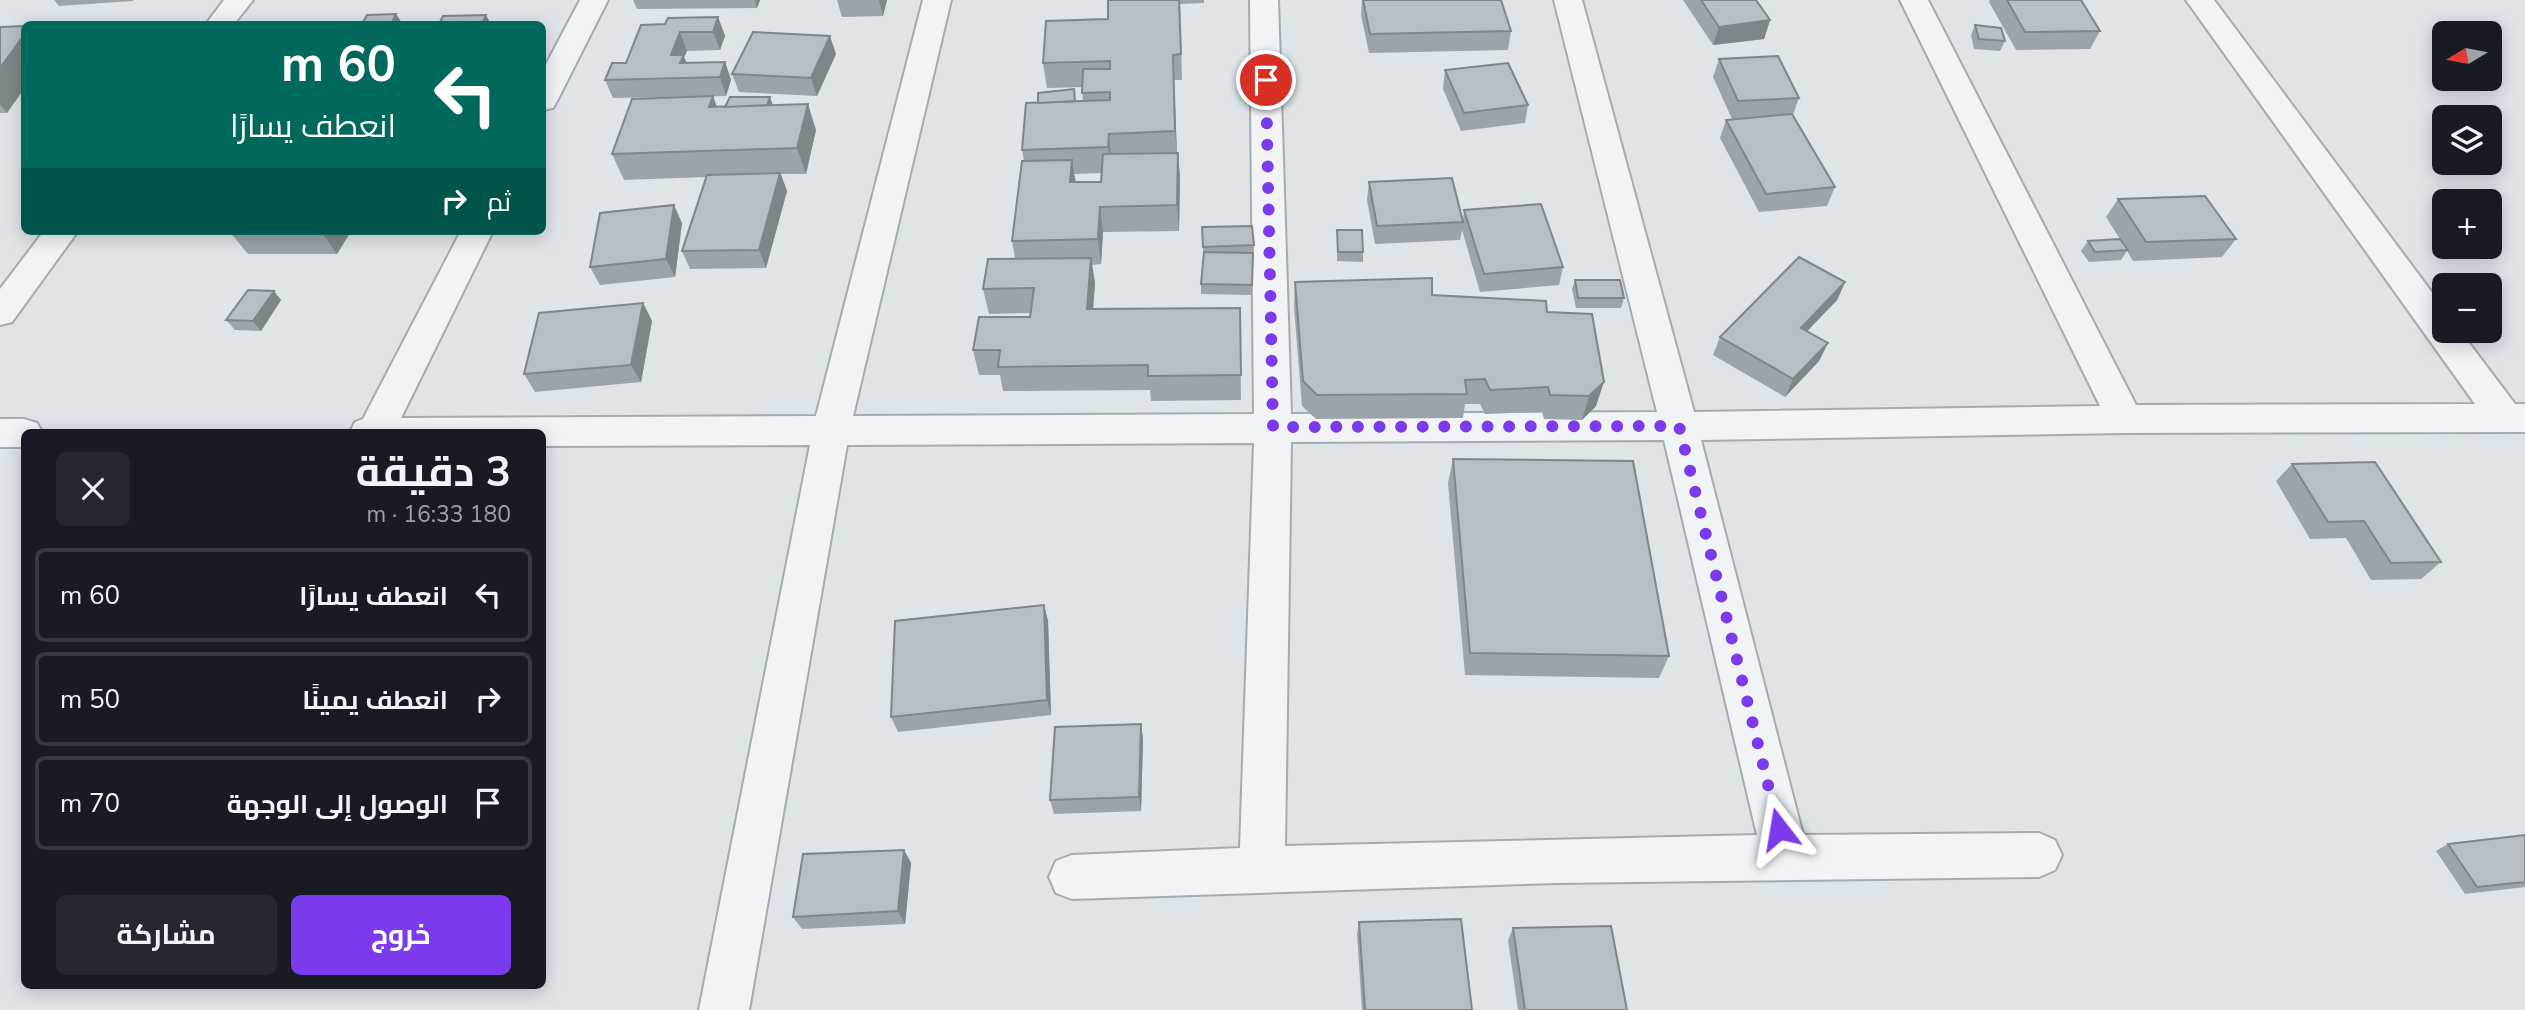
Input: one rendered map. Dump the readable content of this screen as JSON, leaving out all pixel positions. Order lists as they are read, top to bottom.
{
  "north": "left",
  "page": {
    "map_buttons": ["+", "−"],
    "turn": ["60 m", "انعطف يسارًا"],
    "then": "ثم",
    "heading": ["3 دقيقة", "180 m · 16:33"],
    "list": [
      {
        "name": "انعطف يسارًا",
        "value": "60 m"
      },
      {
        "name": "انعطف يمينًا",
        "value": "50 m"
      },
      {
        "name": "الوصول إلى الوجهة",
        "value": "70 m"
      }
    ],
    "buttons": ["خروج", "مشاركة"]
  }
}
